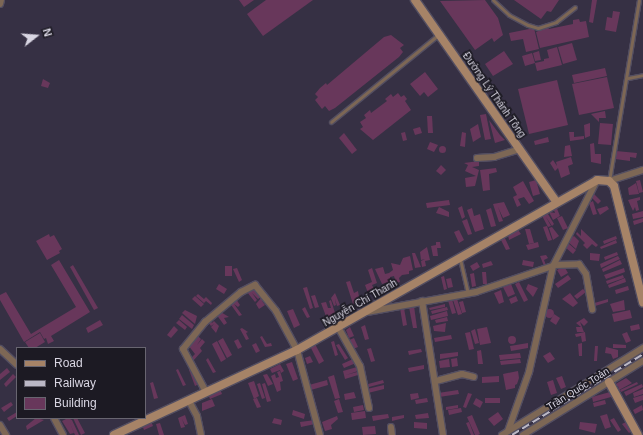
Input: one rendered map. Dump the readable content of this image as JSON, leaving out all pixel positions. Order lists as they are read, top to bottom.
{
  "streets": {
    "main road": ["Đường Lý Thánh Tông", "Nguyễn Chí Thanh"],
    "street": ["Trần Quốc Toản"]
  },
  "crossings": [
    ["Đường Lý Thánh Tông", "Nguyễn Chí Thanh"]
  ],
  "legend": ["Road", "Railway", "Building"],
  "north": "right"
}
